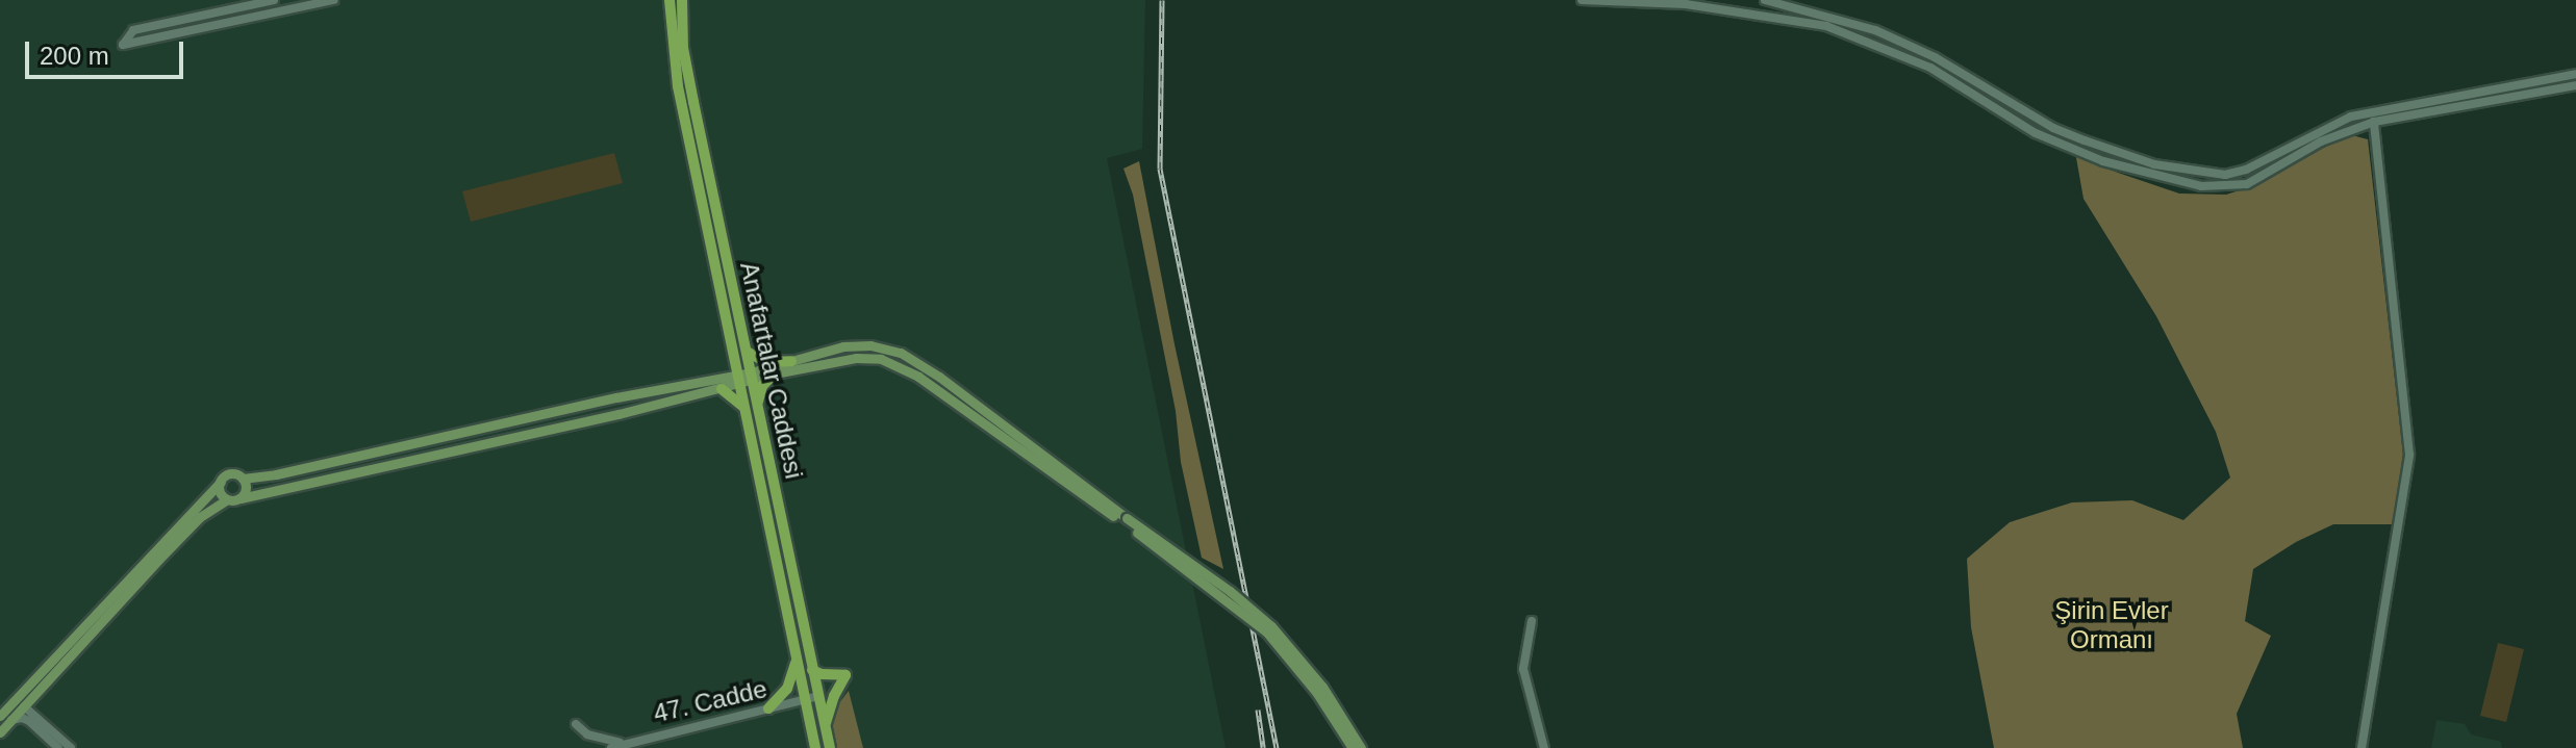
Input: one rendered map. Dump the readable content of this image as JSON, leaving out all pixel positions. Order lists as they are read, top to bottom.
{
  "streets": {
    "main road": ["Anafartalar Caddesi"],
    "street": ["47. Cadde"]
  },
  "crossings": [
    ["Anafartalar Caddesi", "47. Cadde"]
  ],
  "parks": ["Şirin Evler Ormanı"],
  "scale_bar": "200 m"
}
